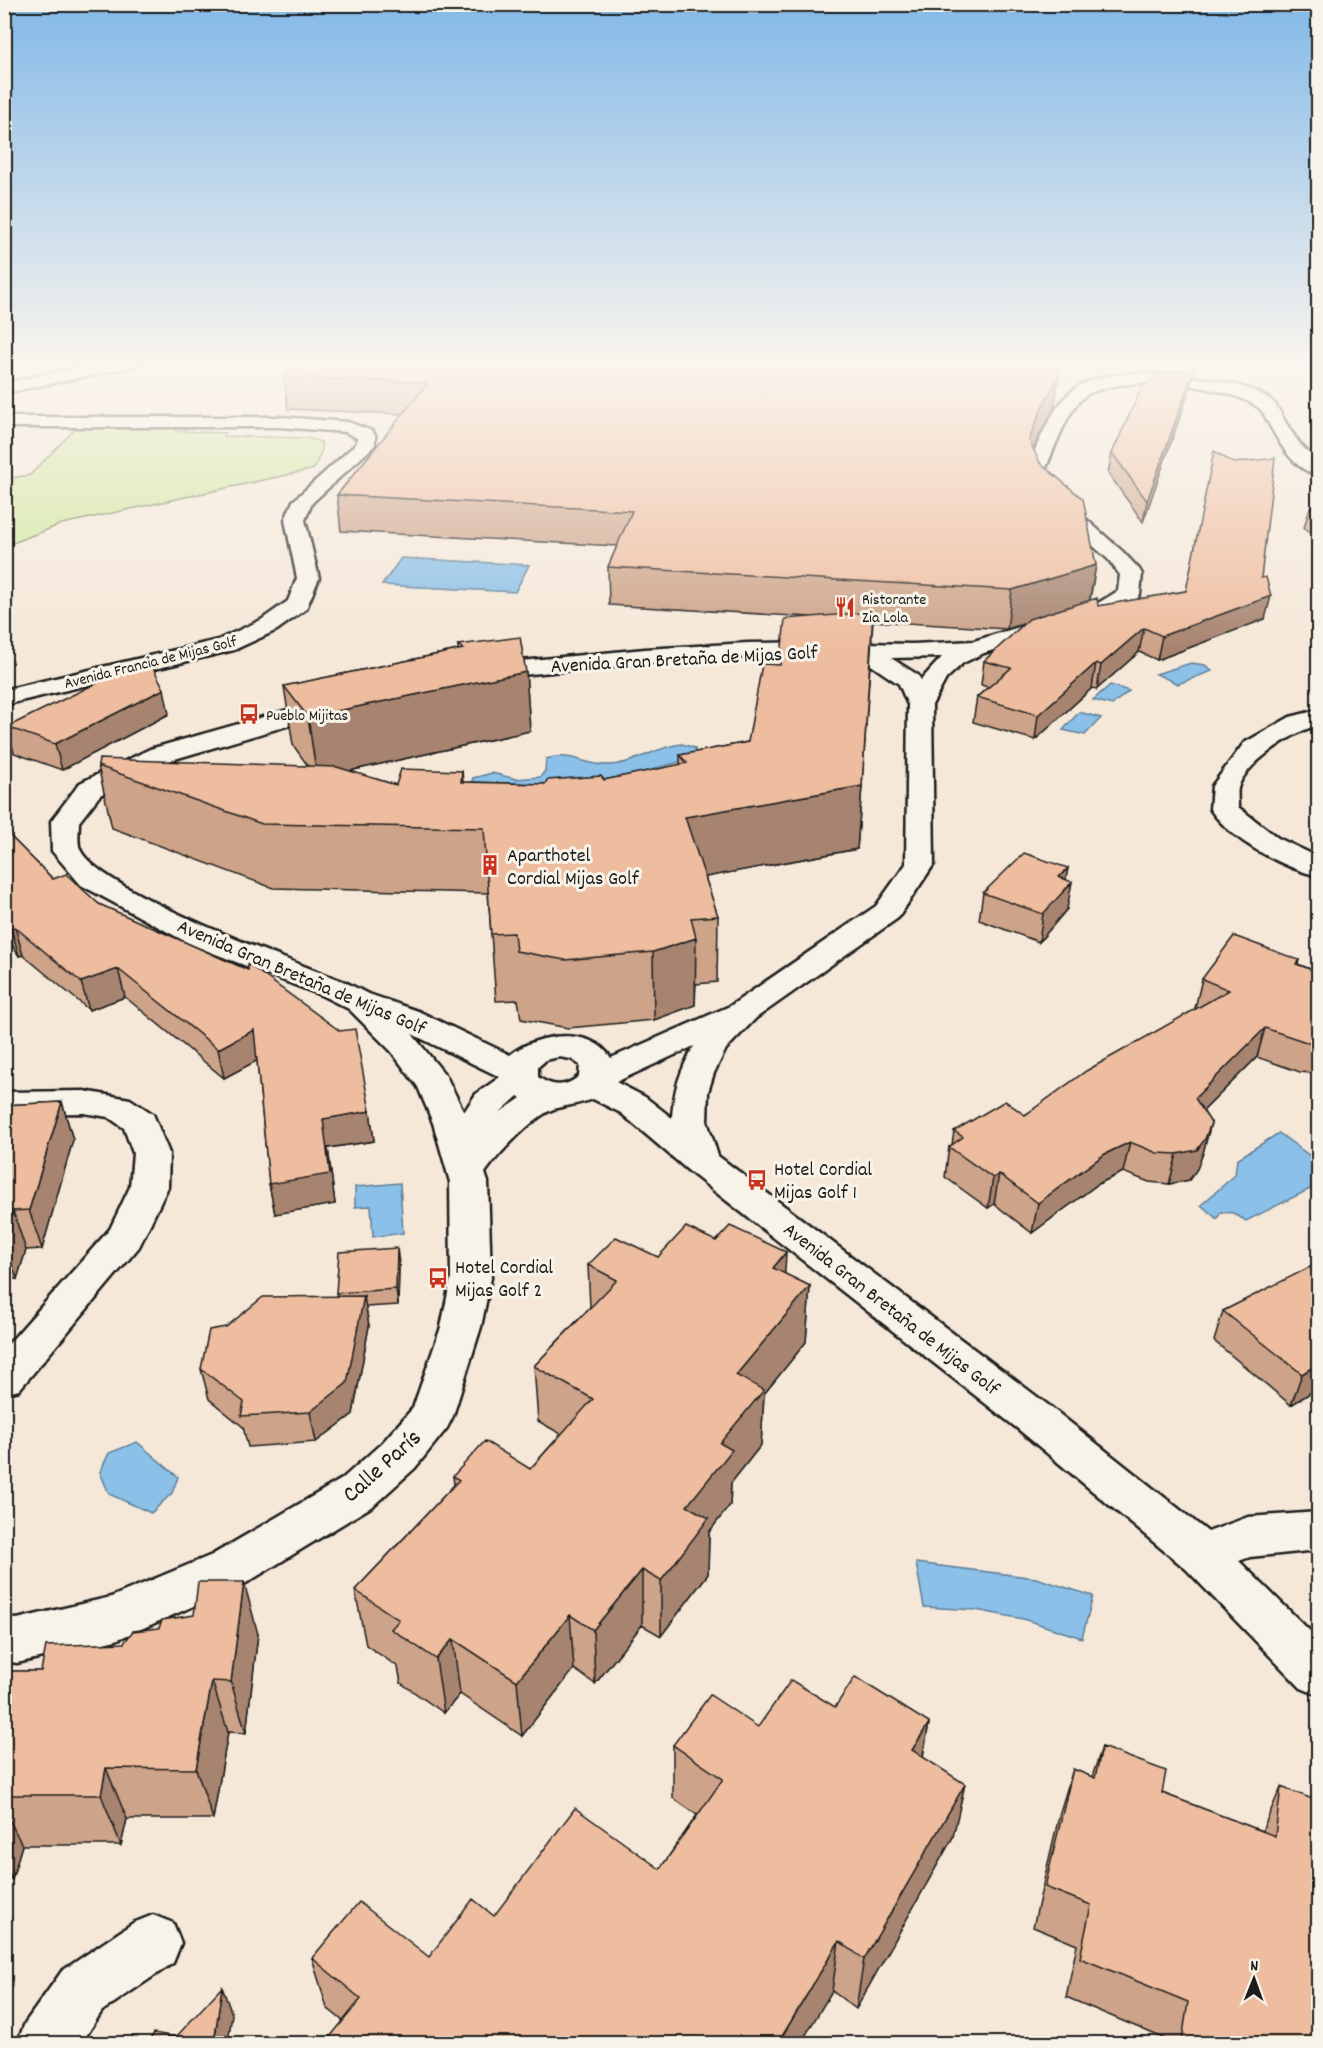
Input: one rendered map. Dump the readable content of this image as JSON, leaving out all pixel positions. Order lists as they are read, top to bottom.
{
  "streets": {
    "street": ["Avenida Gran Bretaña de Mijas Golf", "Avenida Francia de Mijas Golf", "Calle París"]
  },
  "crossings": [
    ["Avenida Gran Bretaña de Mijas Golf", "Calle París"]
  ],
  "places": {
    "restaurant": ["Ristorante Zia Lola"],
    "bus stop": ["Pueblo Mijitas", "Hotel Cordial Mijas Golf 1", "Hotel Cordial Mijas Golf 2"],
    "building": ["Aparthotel Cordial Mijas Golf"]
  },
  "north": "top"
}
